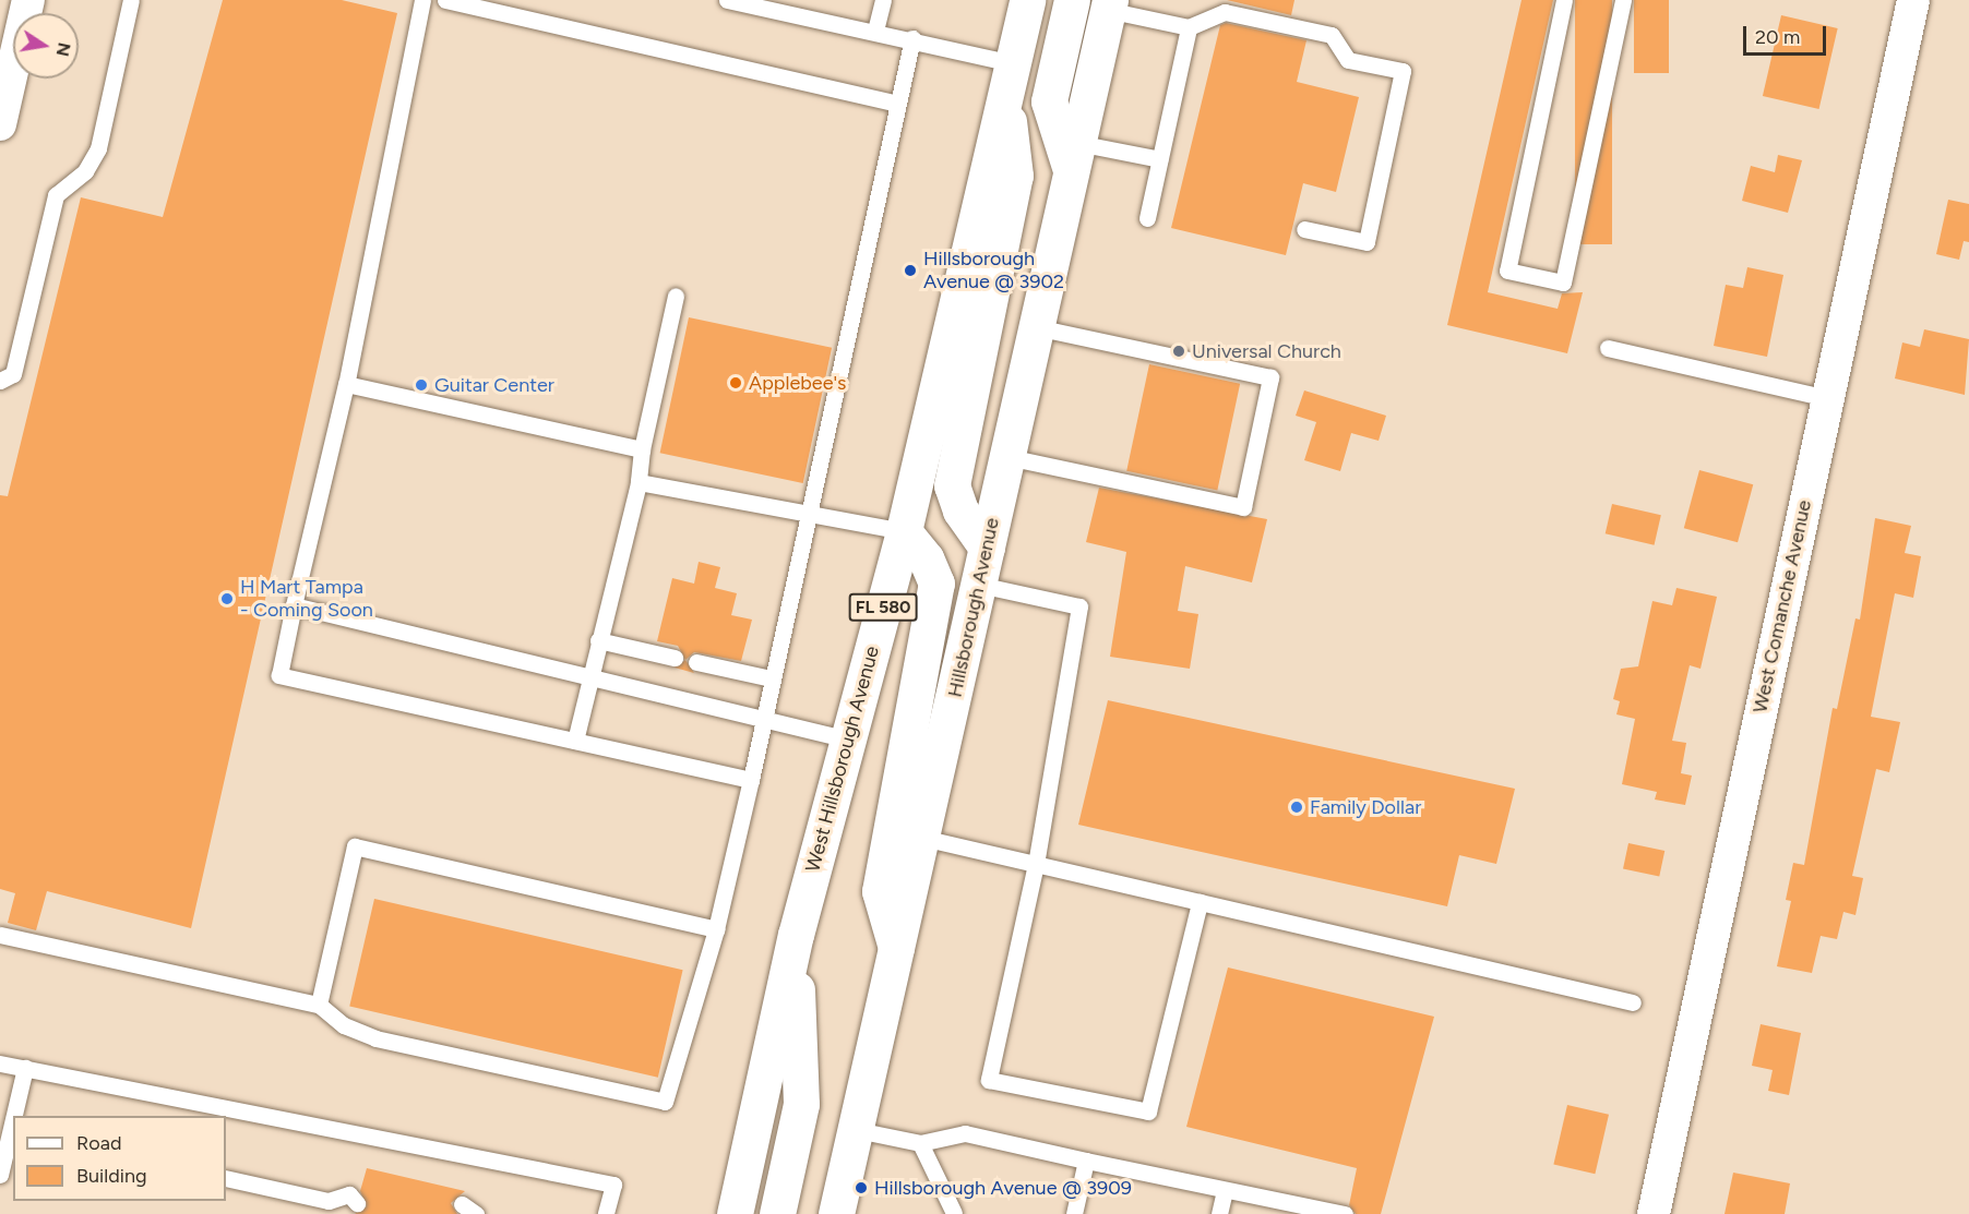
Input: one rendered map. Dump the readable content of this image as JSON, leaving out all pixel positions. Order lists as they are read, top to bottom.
{
  "streets": {
    "main road": ["FL 580", "Hillsborough Avenue", "West Hillsborough Avenue"],
    "street": ["West Comanche Avenue"]
  },
  "places": [
    "Hillsborough Avenue @ 3902",
    "Universal Church",
    "Applebee's",
    "Guitar Center",
    "H Mart Tampa - Coming Soon",
    "Family Dollar",
    "Hillsborough Avenue @ 3909"
  ],
  "legend": ["Road", "Building"],
  "scale_bar": "20 m",
  "north": "right"
}
